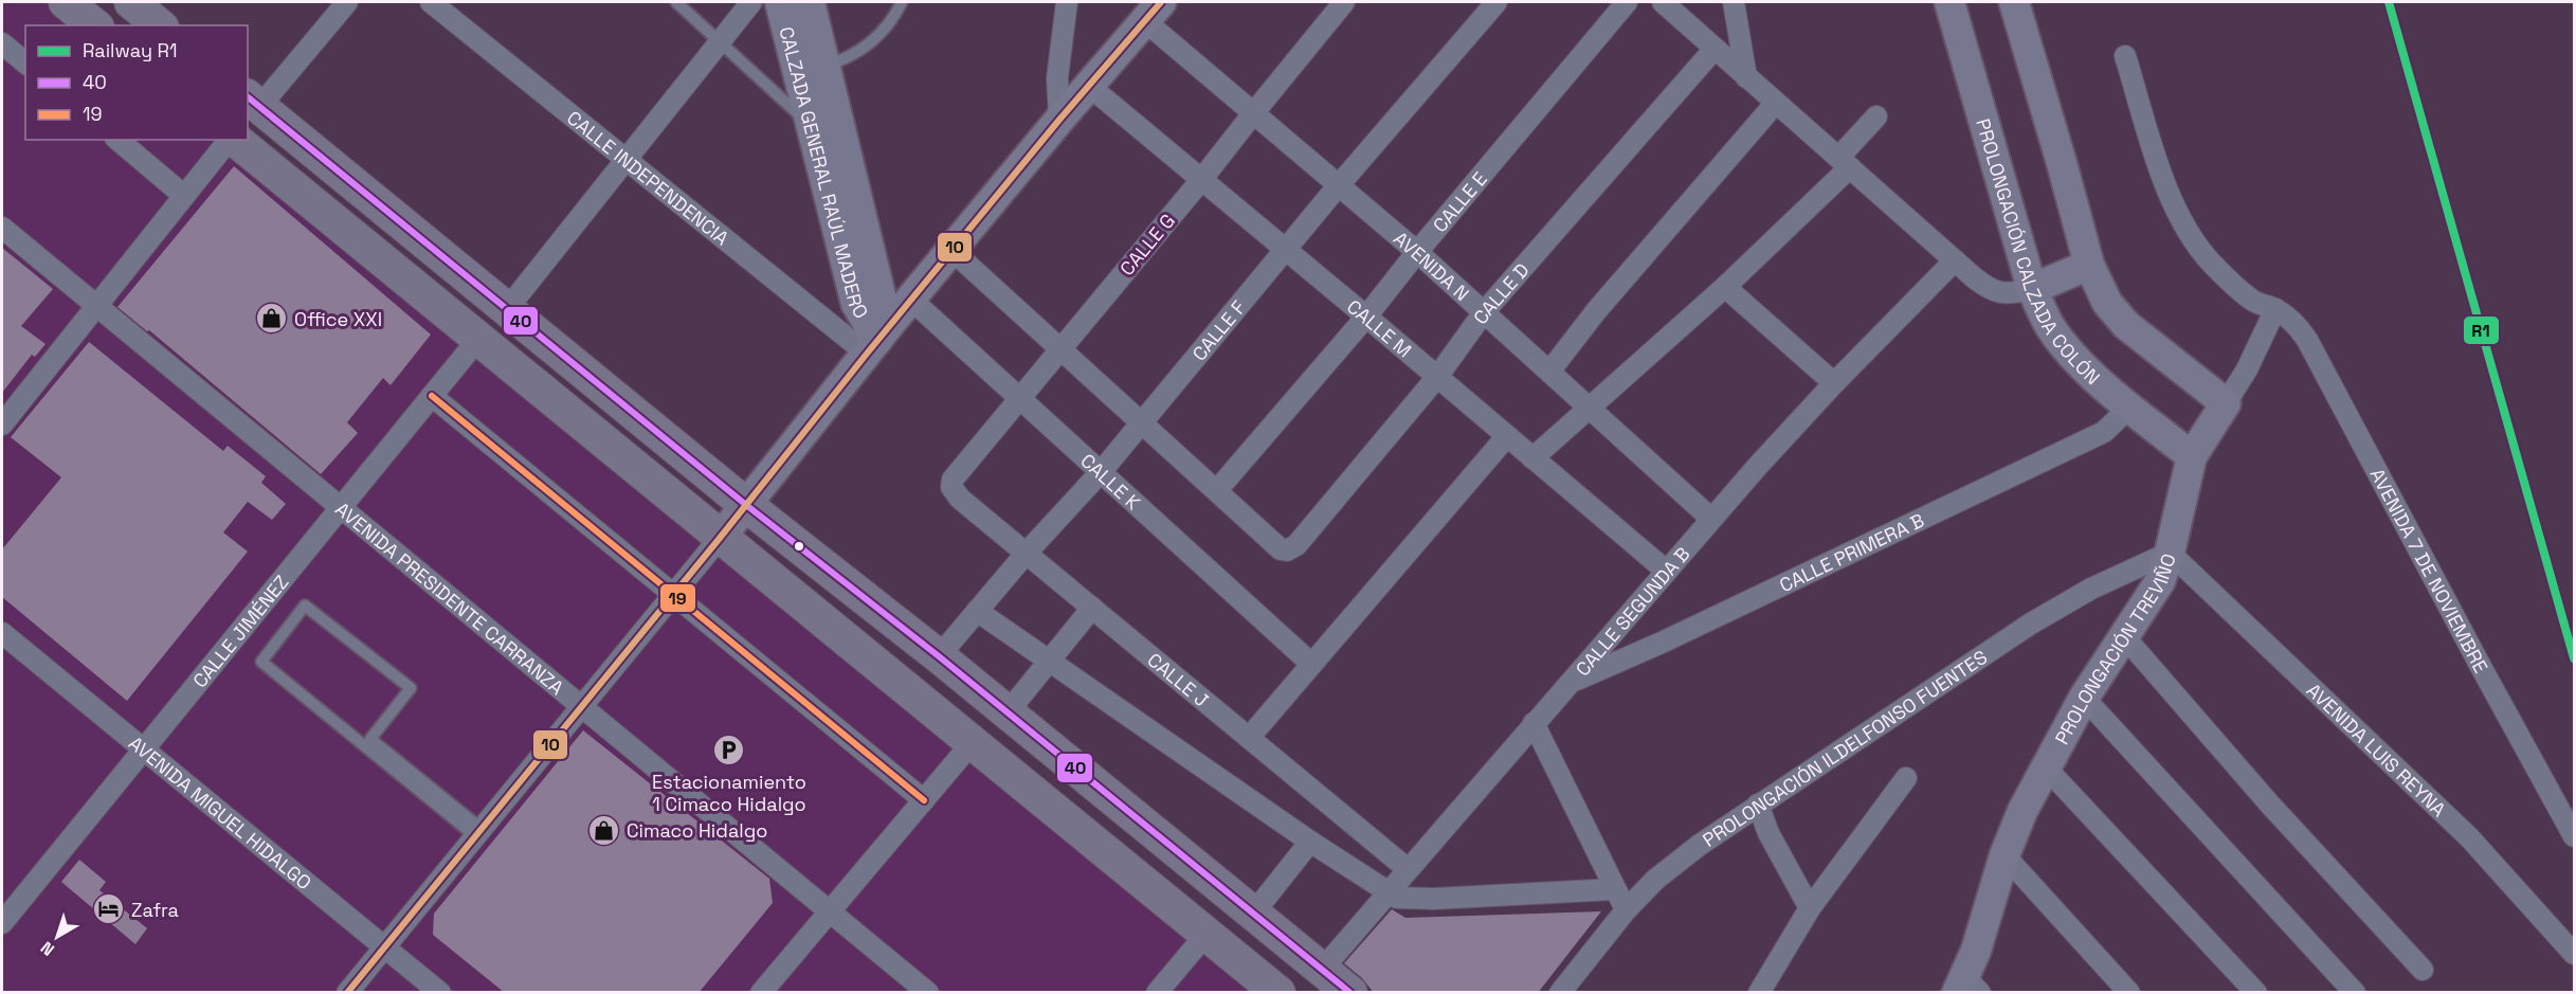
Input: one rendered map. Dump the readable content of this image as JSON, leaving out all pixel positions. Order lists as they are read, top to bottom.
{
  "streets": {
    "street": [
      "CALZADA GENERAL RAÚL MADERO",
      "CALLE INDEPENDENCIA",
      "CALLE E",
      "CALLE G",
      "PROLONGACIÓN CALZADA COLÓN",
      "AVENIDA N",
      "CALLE D",
      "CALLE M",
      "CALLE F",
      "CALLE K",
      "CALLE PRIMERA B",
      "AVENIDA 7 DE NOVIEMBRE",
      "AVENIDA PRESIDENTE CARRANZA",
      "CALLE SEGUNDA B",
      "CALLE JIMÉNEZ",
      "PROLONGACIÓN TREVIÑO",
      "CALLE J",
      "PROLONGACIÓN ILDELFONSO FUENTES",
      "AVENIDA LUIS REYNA",
      "AVENIDA MIGUEL HIDALGO"
    ]
  },
  "crossings": [
    ["CALZADA GENERAL RAÚL MADERO", "CALLE INDEPENDENCIA"],
    ["CALLE E", "AVENIDA N"],
    ["CALLE E", "CALLE D"],
    ["CALLE E", "CALLE M"],
    ["CALLE G", "AVENIDA N"],
    ["CALLE G", "CALLE M"],
    ["CALLE G", "CALLE K"],
    ["CALLE G", "CALLE J"],
    ["PROLONGACIÓN CALZADA COLÓN", "CALLE PRIMERA B"],
    ["PROLONGACIÓN CALZADA COLÓN", "PROLONGACIÓN TREVIÑO"],
    ["AVENIDA N", "CALLE D"],
    ["AVENIDA N", "CALLE F"],
    ["AVENIDA N", "CALLE SEGUNDA B"],
    ["CALLE D", "CALLE M"],
    ["CALLE M", "CALLE F"],
    ["CALLE M", "CALLE SEGUNDA B"],
    ["CALLE F", "CALLE K"],
    ["CALLE F", "CALLE J"],
    ["CALLE PRIMERA B", "CALLE SEGUNDA B"],
    ["AVENIDA 7 DE NOVIEMBRE", "PROLONGACIÓN TREVIÑO"],
    ["AVENIDA PRESIDENTE CARRANZA", "CALLE JIMÉNEZ"],
    ["CALLE SEGUNDA B", "CALLE J"],
    ["CALLE JIMÉNEZ", "AVENIDA MIGUEL HIDALGO"],
    ["PROLONGACIÓN TREVIÑO", "PROLONGACIÓN ILDELFONSO FUENTES"],
    ["PROLONGACIÓN TREVIÑO", "AVENIDA LUIS REYNA"],
    ["PROLONGACIÓN ILDELFONSO FUENTES", "AVENIDA LUIS REYNA"]
  ],
  "places": {
    "shop": ["Office XXI", "Cimaco Hidalgo"],
    "parking": ["Estacionamiento 1 Cimaco Hidalgo"],
    "hotel": ["Zafra"]
  },
  "lines": [
    "rail line R1",
    "transit line 10",
    "transit line 40",
    "transit line 19"
  ],
  "legend": ["Railway R1", "40", "19"],
  "north": "bottom left"
}
